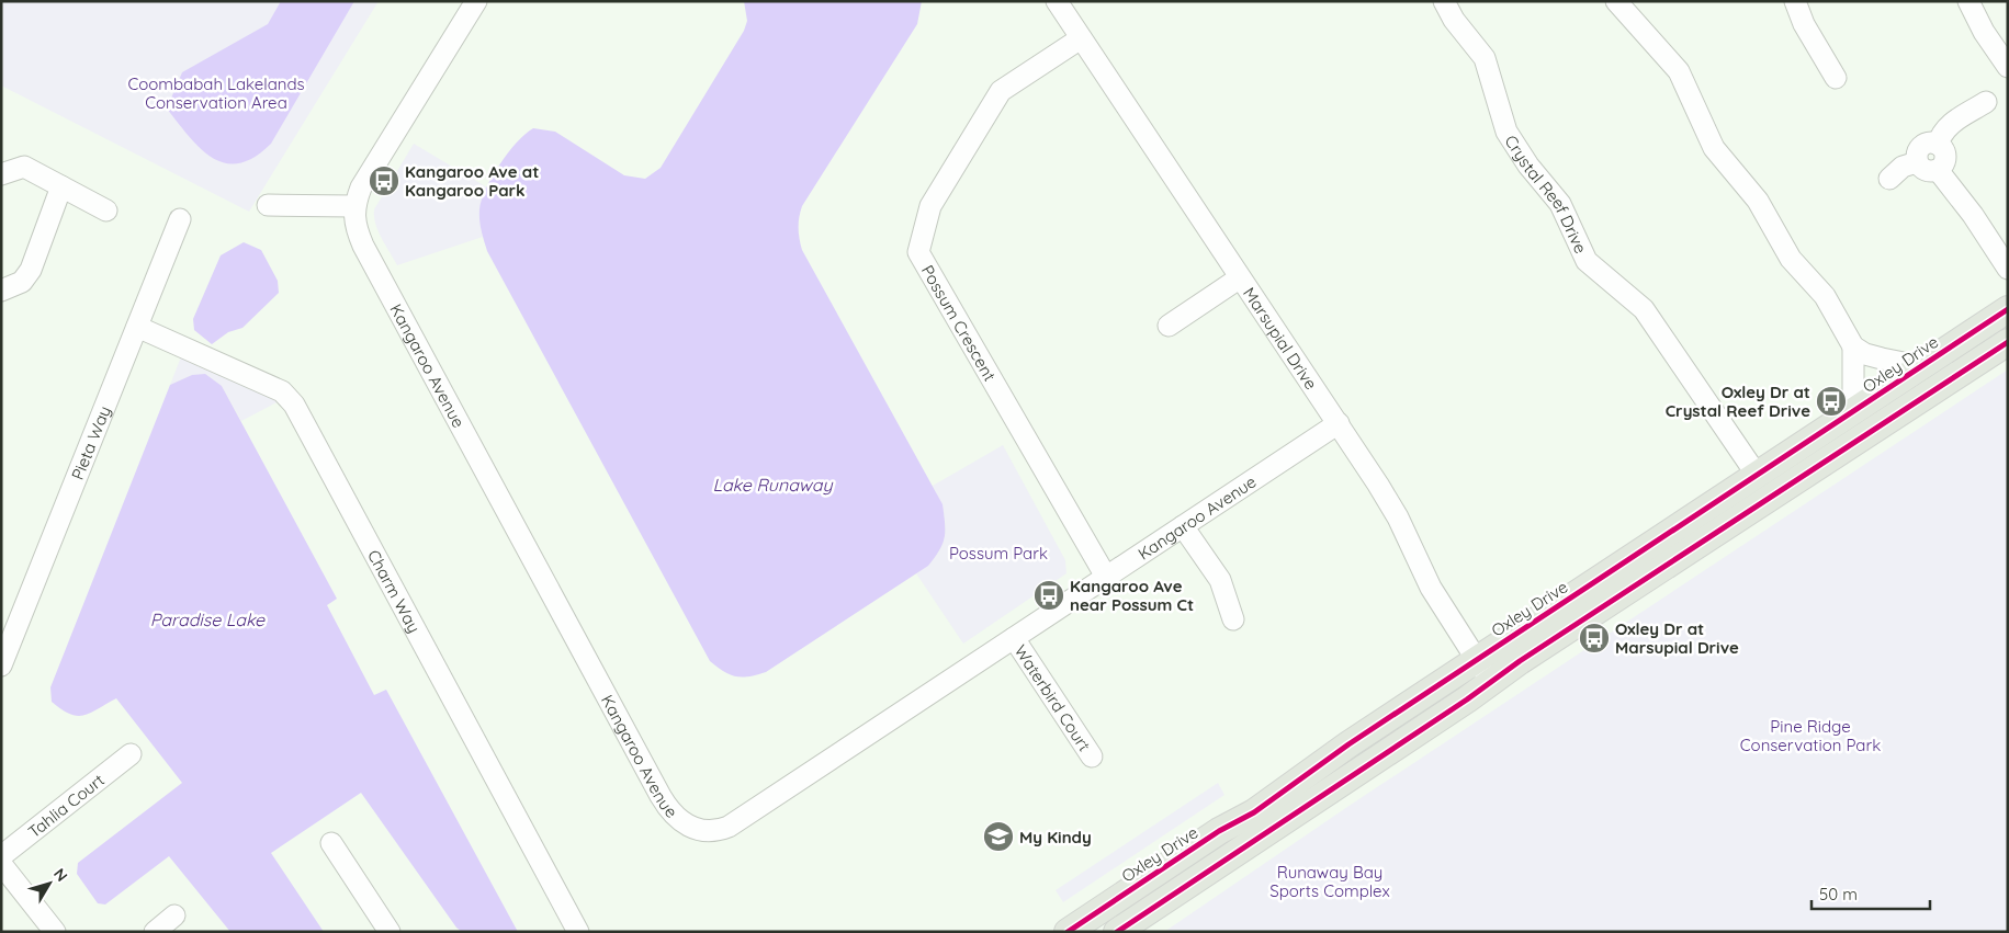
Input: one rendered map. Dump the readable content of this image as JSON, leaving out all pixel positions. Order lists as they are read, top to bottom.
{
  "streets": {
    "main road": ["Oxley Drive"],
    "street": [
      "Crystal Reef Drive",
      "Possum Crescent",
      "Marsupial Drive",
      "Kangaroo Avenue",
      "Pieta Way",
      "Charm Way",
      "Waterbird Court",
      "Tahlia Court"
    ]
  },
  "crossings": [
    ["Crystal Reef Drive", "Oxley Drive"],
    ["Possum Crescent", "Marsupial Drive"],
    ["Possum Crescent", "Kangaroo Avenue"],
    ["Marsupial Drive", "Oxley Drive"],
    ["Marsupial Drive", "Kangaroo Avenue"],
    ["Kangaroo Avenue", "Waterbird Court"],
    ["Pieta Way", "Charm Way"]
  ],
  "water": ["Lake Runaway", "Paradise Lake"],
  "parks": [
    "Coombabah Lakelands Conservation Area",
    "Possum Park",
    "Pine Ridge Conservation Park",
    "Runaway Bay Sports Complex"
  ],
  "places": {
    "bus stop": [
      "Kangaroo Ave at Kangaroo Park",
      "Oxley Dr at Crystal Reef Drive",
      "Kangaroo Ave near Possum Ct",
      "Oxley Dr at Marsupial Drive"
    ],
    "school or university": ["My Kindy"]
  },
  "scale_bar": "50 m",
  "north": "top right"
}
